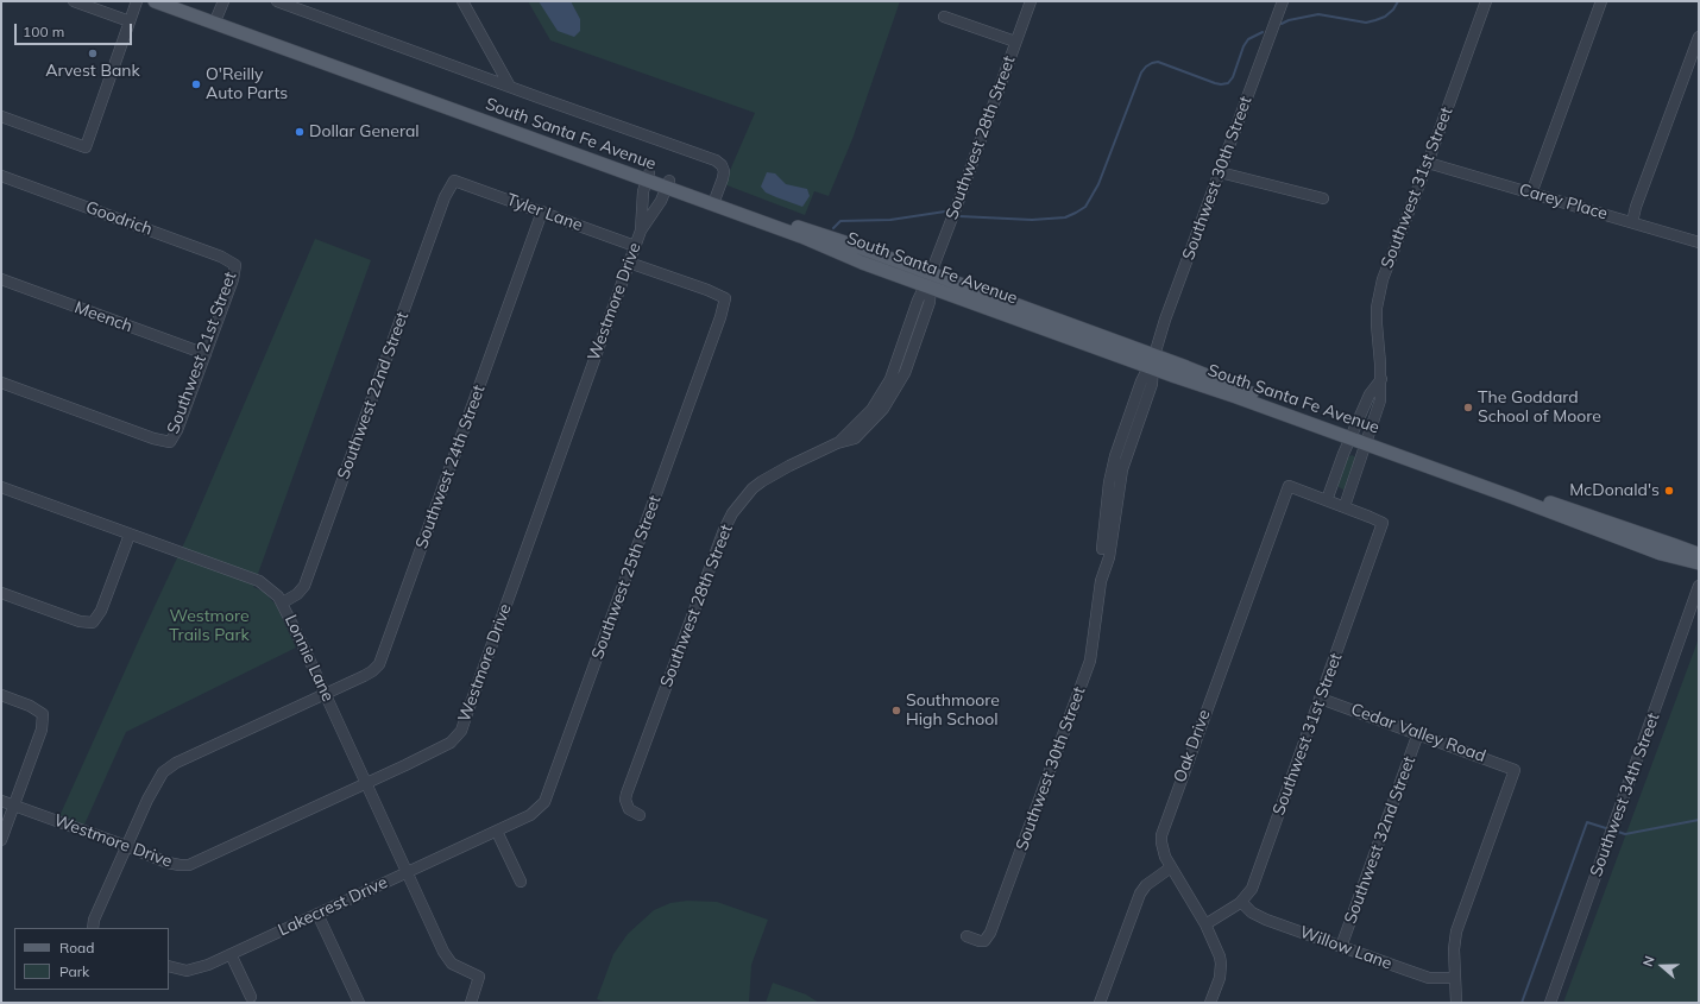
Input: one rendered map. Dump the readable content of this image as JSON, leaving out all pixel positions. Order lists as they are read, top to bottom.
{
  "streets": {
    "main road": ["South Santa Fe Avenue"],
    "street": [
      "Southwest 28th Street",
      "Southwest 30th Street",
      "Southwest 31st Street",
      "Carey Place",
      "Tyler Lane",
      "Goodrich",
      "Westmore Drive",
      "Meench",
      "Southwest 21st Street",
      "Southwest 22nd Street",
      "Southwest 24th Street",
      "Southwest 25th Street",
      "Lonnie Lane",
      "Cedar Valley Road",
      "Oak Drive",
      "Southwest 34th Street",
      "Southwest 32nd Street",
      "Lakecrest Drive",
      "Willow Lane"
    ]
  },
  "crossings": [
    ["South Santa Fe Avenue", "Southwest 28th Street"],
    ["South Santa Fe Avenue", "Southwest 30th Street"],
    ["South Santa Fe Avenue", "Southwest 31st Street"],
    ["South Santa Fe Avenue", "Westmore Drive"],
    ["Southwest 31st Street", "Carey Place"],
    ["Southwest 31st Street", "Cedar Valley Road"],
    ["Southwest 31st Street", "Oak Drive"],
    ["Southwest 31st Street", "Willow Lane"],
    ["Tyler Lane", "Westmore Drive"],
    ["Tyler Lane", "Southwest 22nd Street"],
    ["Tyler Lane", "Southwest 24th Street"],
    ["Goodrich", "Southwest 21st Street"],
    ["Westmore Drive", "Southwest 24th Street"],
    ["Westmore Drive", "Southwest 25th Street"],
    ["Westmore Drive", "Lonnie Lane"],
    ["Meench", "Southwest 21st Street"],
    ["Southwest 22nd Street", "Lonnie Lane"],
    ["Southwest 24th Street", "Lonnie Lane"],
    ["Southwest 25th Street", "Lakecrest Drive"],
    ["Lonnie Lane", "Lakecrest Drive"],
    ["Cedar Valley Road", "Southwest 32nd Street"],
    ["Cedar Valley Road", "Willow Lane"],
    ["Southwest 32nd Street", "Willow Lane"]
  ],
  "parks": ["Westmore Trails Park"],
  "places": [
    "Arvest Bank",
    "O'Reilly Auto Parts",
    "Dollar General",
    "The Goddard School of Moore",
    "McDonald's",
    "Southmoore High School"
  ],
  "legend": ["Road", "Park"],
  "scale_bar": "100 m",
  "north": "left"
}
